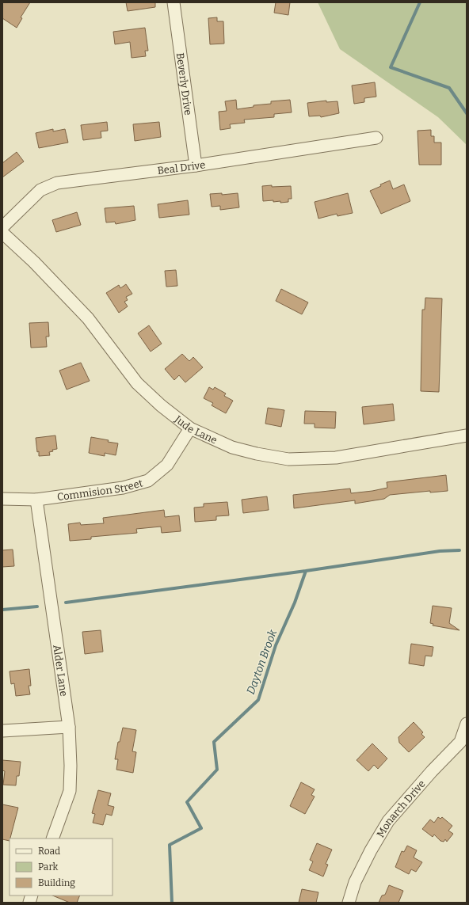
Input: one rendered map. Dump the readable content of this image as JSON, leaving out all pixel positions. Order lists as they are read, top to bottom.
{
  "streets": {
    "street": [
      "Beverly Drive",
      "Beal Drive",
      "Jude Lane",
      "Commision Street",
      "Alder Lane",
      "Monarch Drive"
    ]
  },
  "crossings": [
    ["Beverly Drive", "Beal Drive"],
    ["Jude Lane", "Commision Street"],
    ["Commision Street", "Alder Lane"]
  ],
  "water": ["Dayton Brook"],
  "legend": ["Road", "Park", "Building"]
}
